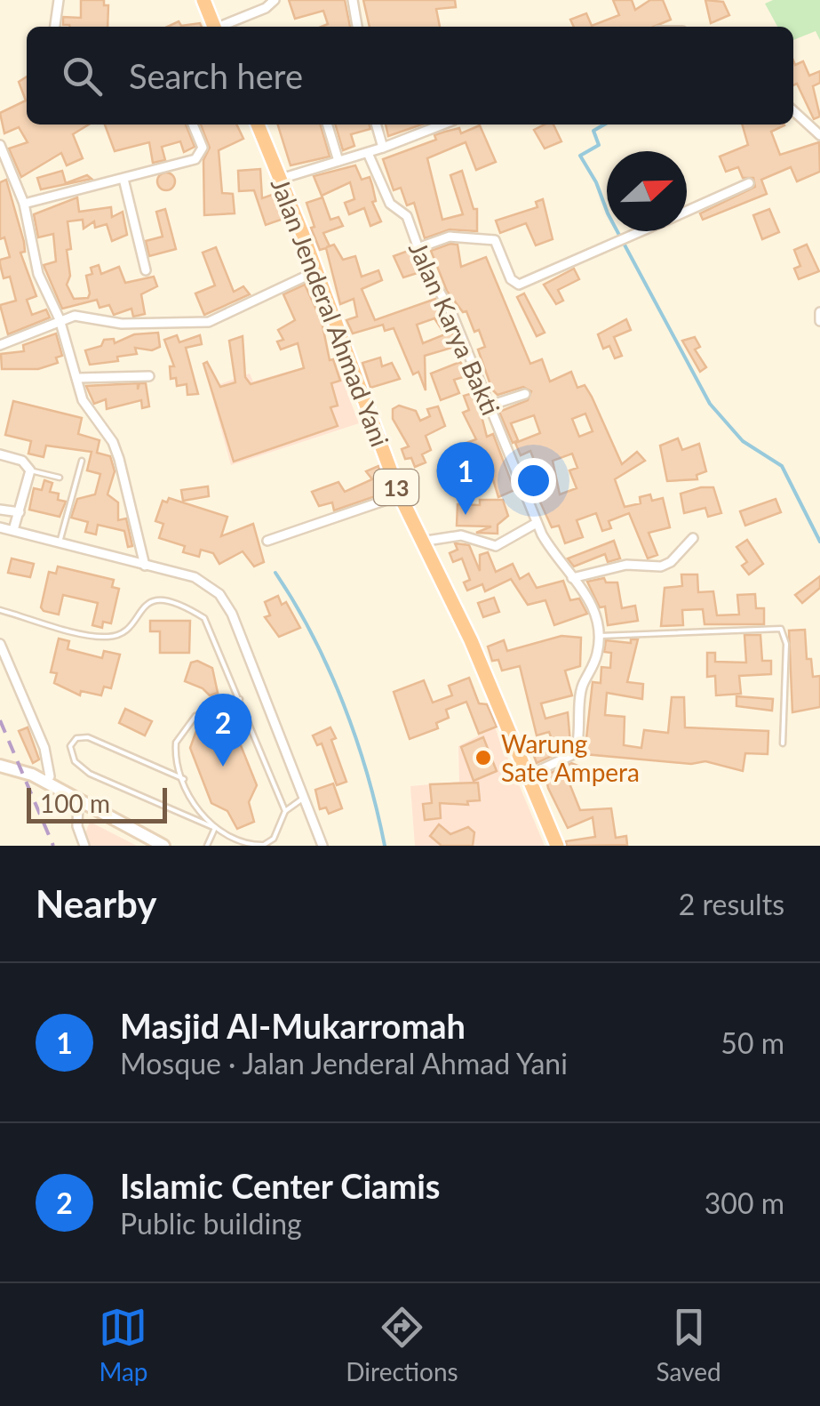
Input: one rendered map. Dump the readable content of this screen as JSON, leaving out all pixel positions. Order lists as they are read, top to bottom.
{
  "streets": {
    "highway": ["Jalan Jenderal Ahmad Yani", "13"],
    "street": ["Jalan Karya Bakti"]
  },
  "places": ["Warung Sate Ampera"],
  "scale_bar": "100 m",
  "north": "right",
  "page": {
    "search": "Search here",
    "pins": ["1", "2"],
    "scale": "100 m",
    "heading": ["Nearby", "2 results"],
    "list": [
      {
        "mark": "1",
        "name": "Masjid Al-Mukarromah",
        "note": "Mosque · Jalan Jenderal Ahmad Yani",
        "value": "50 m"
      },
      {
        "mark": "2",
        "name": "Islamic Center Ciamis",
        "note": "Public building",
        "value": "300 m"
      }
    ],
    "nav": ["Map", "Directions", "Saved"]
  }
}
